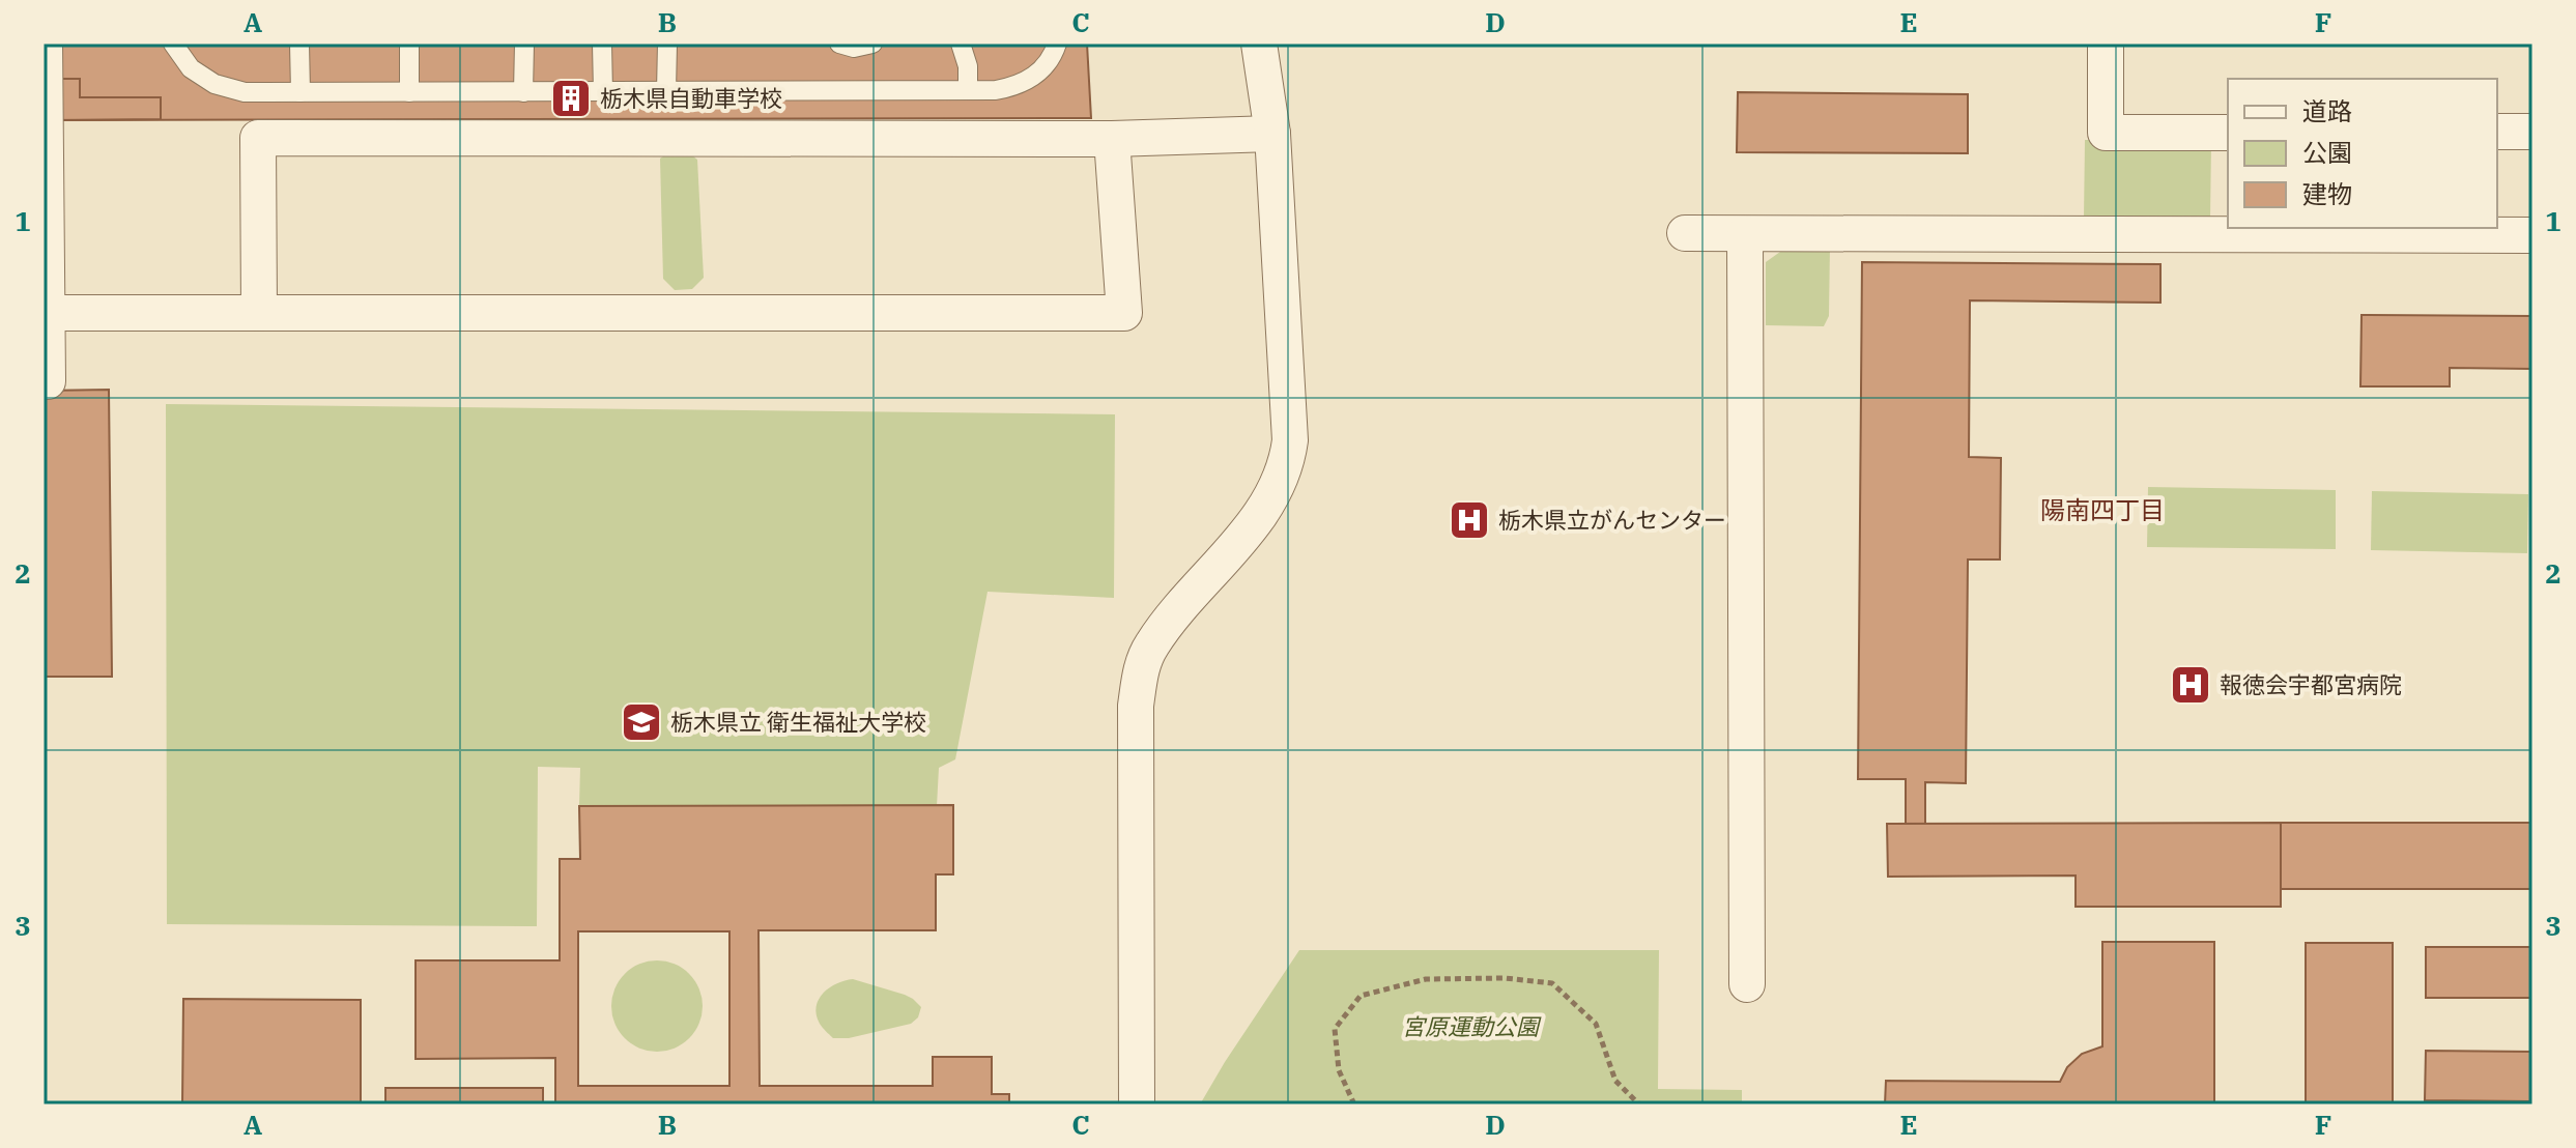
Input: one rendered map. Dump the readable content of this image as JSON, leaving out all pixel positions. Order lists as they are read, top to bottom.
{
  "districts": ["陽南四丁目"],
  "parks": ["宮原運動公園"],
  "places": {
    "building": ["栃木県自動車学校"],
    "hospital": ["栃木県立がんセンター", "報徳会宇都宮病院"],
    "school or university": ["栃木県立 衛生福祉大学校"]
  },
  "legend": ["道路", "公園", "建物"],
  "grid": {
    "columns": [
      "A",
      "B",
      "C",
      "D",
      "E",
      "F"
    ],
    "rows": ["1", "2", "3"]
  }
}
